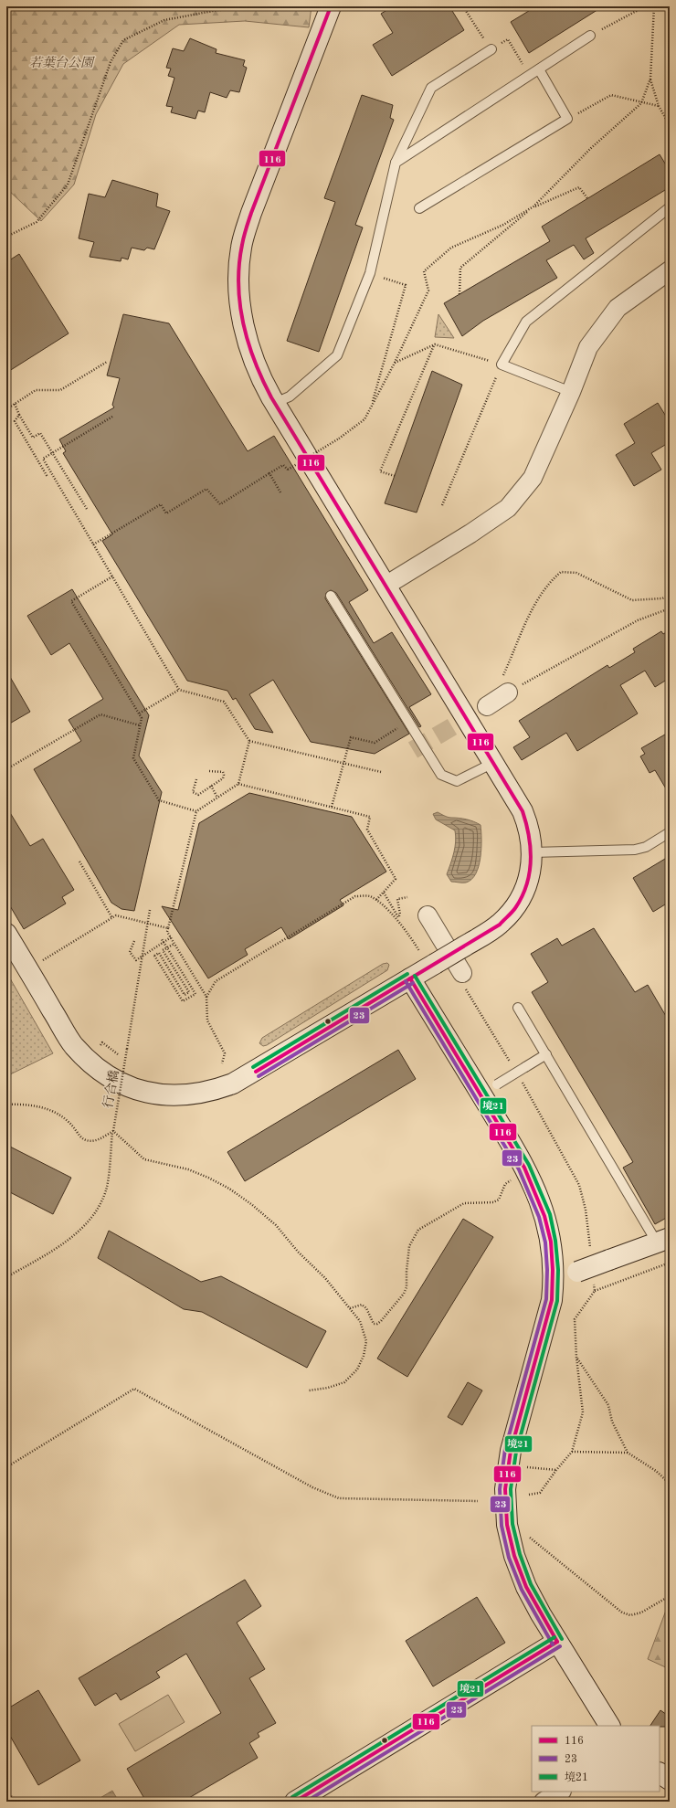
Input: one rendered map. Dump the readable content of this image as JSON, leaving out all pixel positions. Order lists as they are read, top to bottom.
{
  "streets": {
    "path": ["行合橋"]
  },
  "parks": ["若葉台公園"],
  "lines": ["transit line 116", "transit line 境21", "transit line 23"],
  "legend": ["116", "23", "境21"]
}
